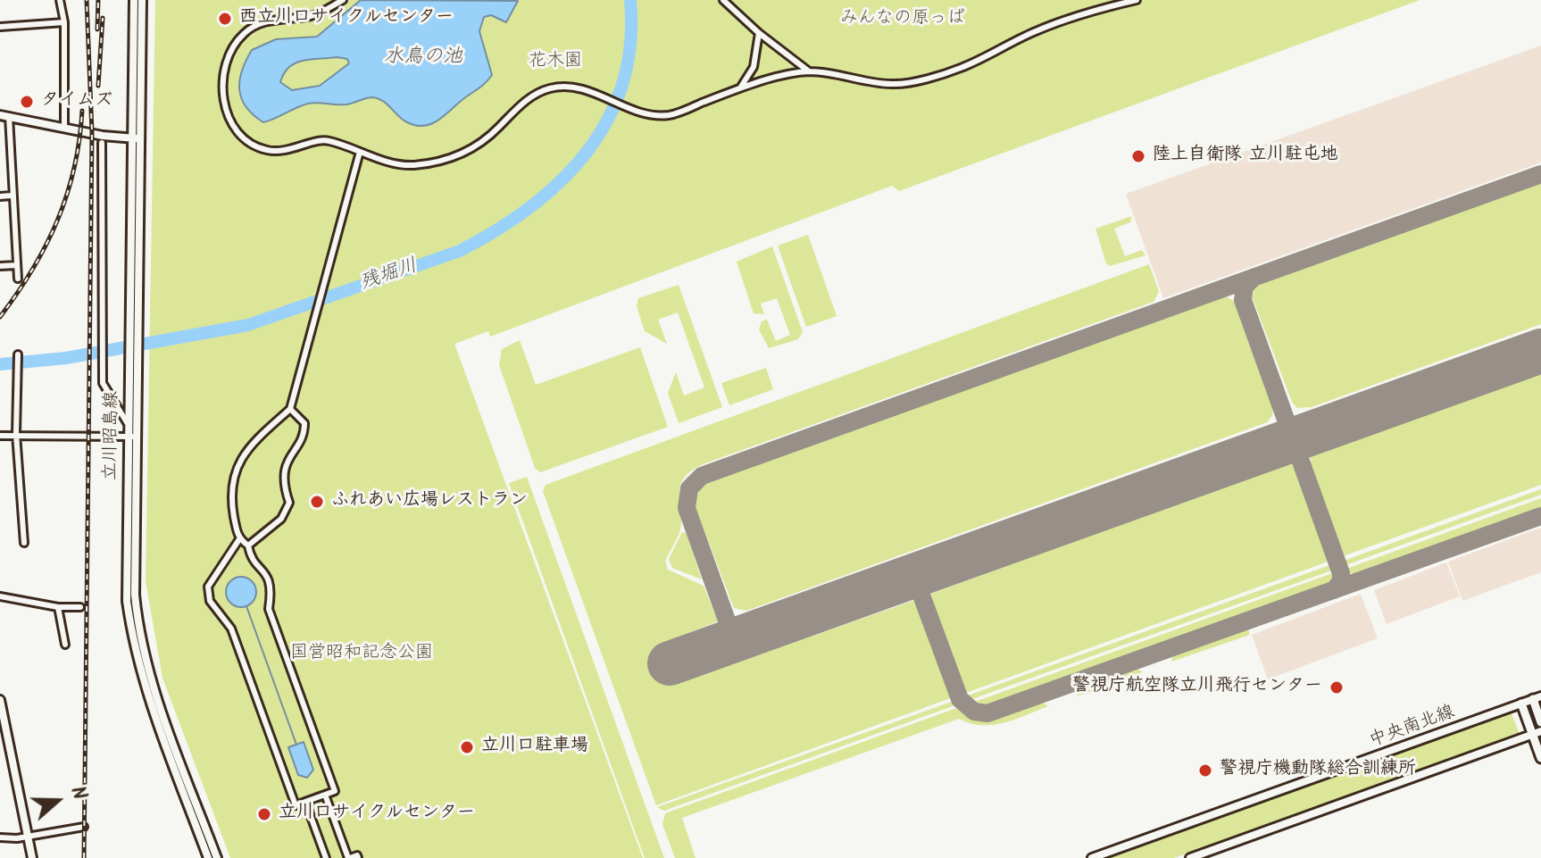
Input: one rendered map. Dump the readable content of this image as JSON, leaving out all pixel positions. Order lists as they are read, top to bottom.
{
  "streets": {
    "main road": ["立川昭島線", "中央南北線"]
  },
  "water": ["水鳥の池", "残堀川"],
  "parks": ["みんなの原っぱ", "花木園", "国営昭和記念公園"],
  "places": [
    "西立川口サイクルセンター",
    "タイムズ",
    "陸上自衛隊 立川駐屯地",
    "ふれあい広場レストラン",
    "警視庁航空隊立川飛行センター",
    "立川口駐車場",
    "警視庁機動隊総合訓練所",
    "立川口サイクルセンター"
  ],
  "north": "right"
}
